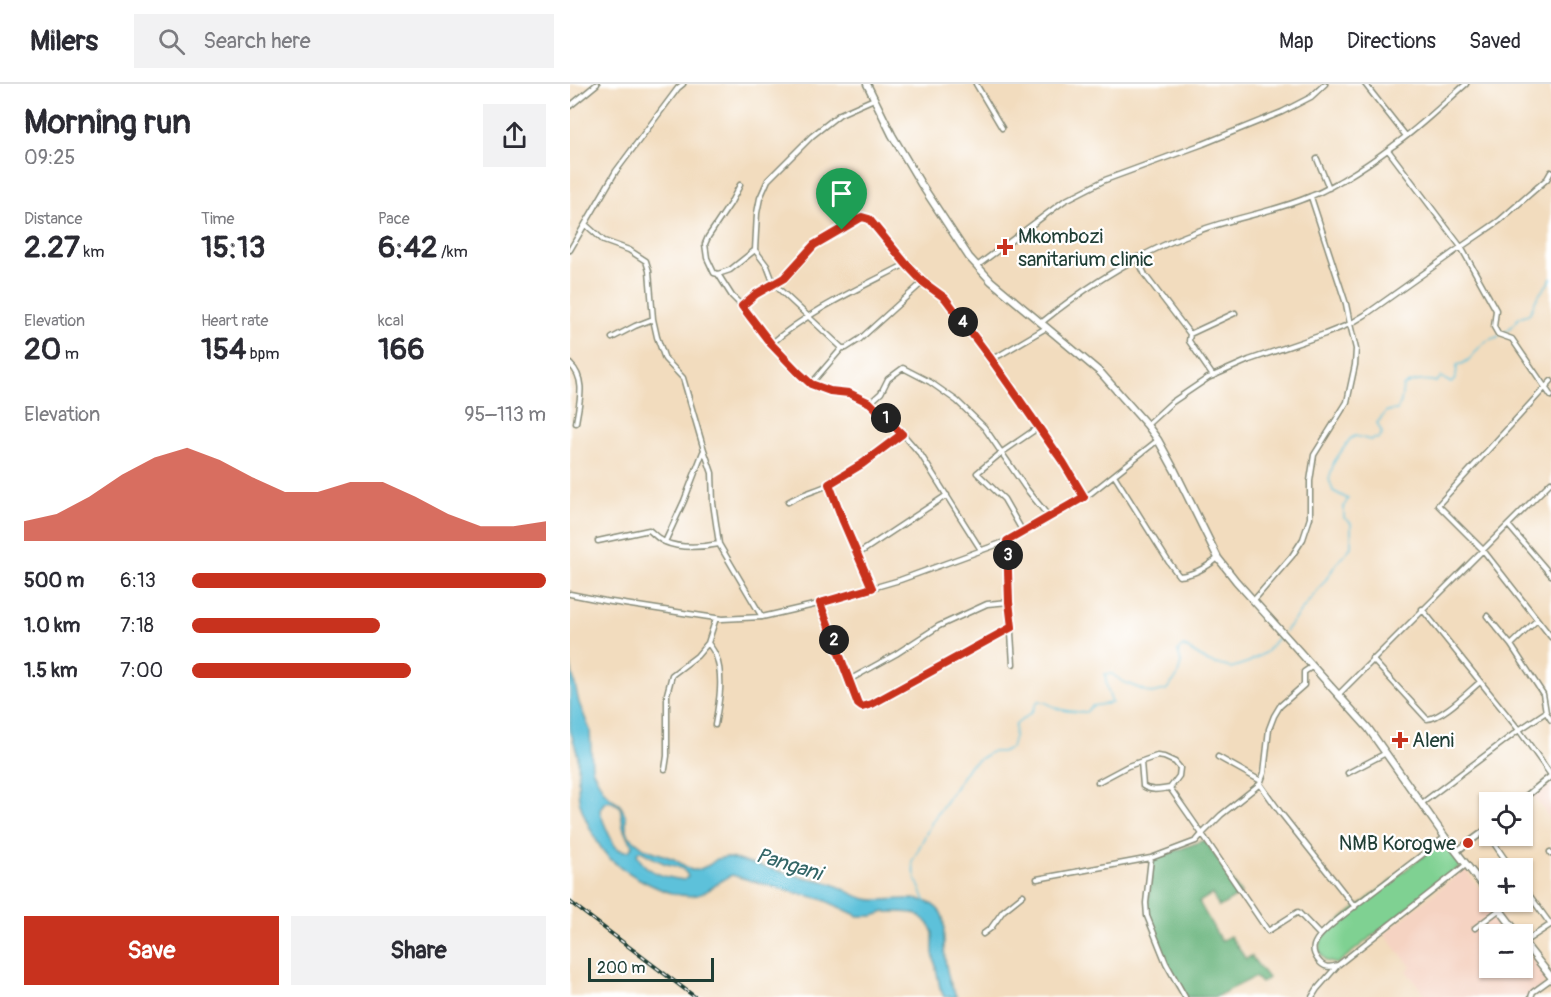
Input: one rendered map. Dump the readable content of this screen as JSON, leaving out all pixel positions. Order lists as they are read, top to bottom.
{
  "water": ["Pangani"],
  "places": {
    "health": ["Mkombozi sanitarium clinic", "Aleni"],
    "other": ["NMB Korogwe"]
  },
  "scale_bar": "200 m",
  "page": {
    "header": "Milers",
    "search": "Search here",
    "nav": ["Map", "Directions", "Saved"],
    "heading": ["Morning run", "09:25"],
    "stats": [
      ["Distance", "2.27 km"],
      ["Time", "15:13"],
      ["Pace", "6:42 /km"],
      ["Elevation", "20 m"],
      ["Heart rate", "154 bpm"],
      ["kcal", "166"]
    ],
    "pins": [
      "4",
      "1",
      "3",
      "2"
    ],
    "chart": ["Elevation", "95–113 m"],
    "list": [
      {
        "name": "500 m",
        "note": "6:13"
      },
      {
        "name": "1.0 km",
        "note": "7:18"
      },
      {
        "name": "1.5 km",
        "note": "7:00"
      }
    ],
    "map_buttons": ["+", "−"],
    "buttons": ["Save", "Share"],
    "scale": "200 m"
  }
}
